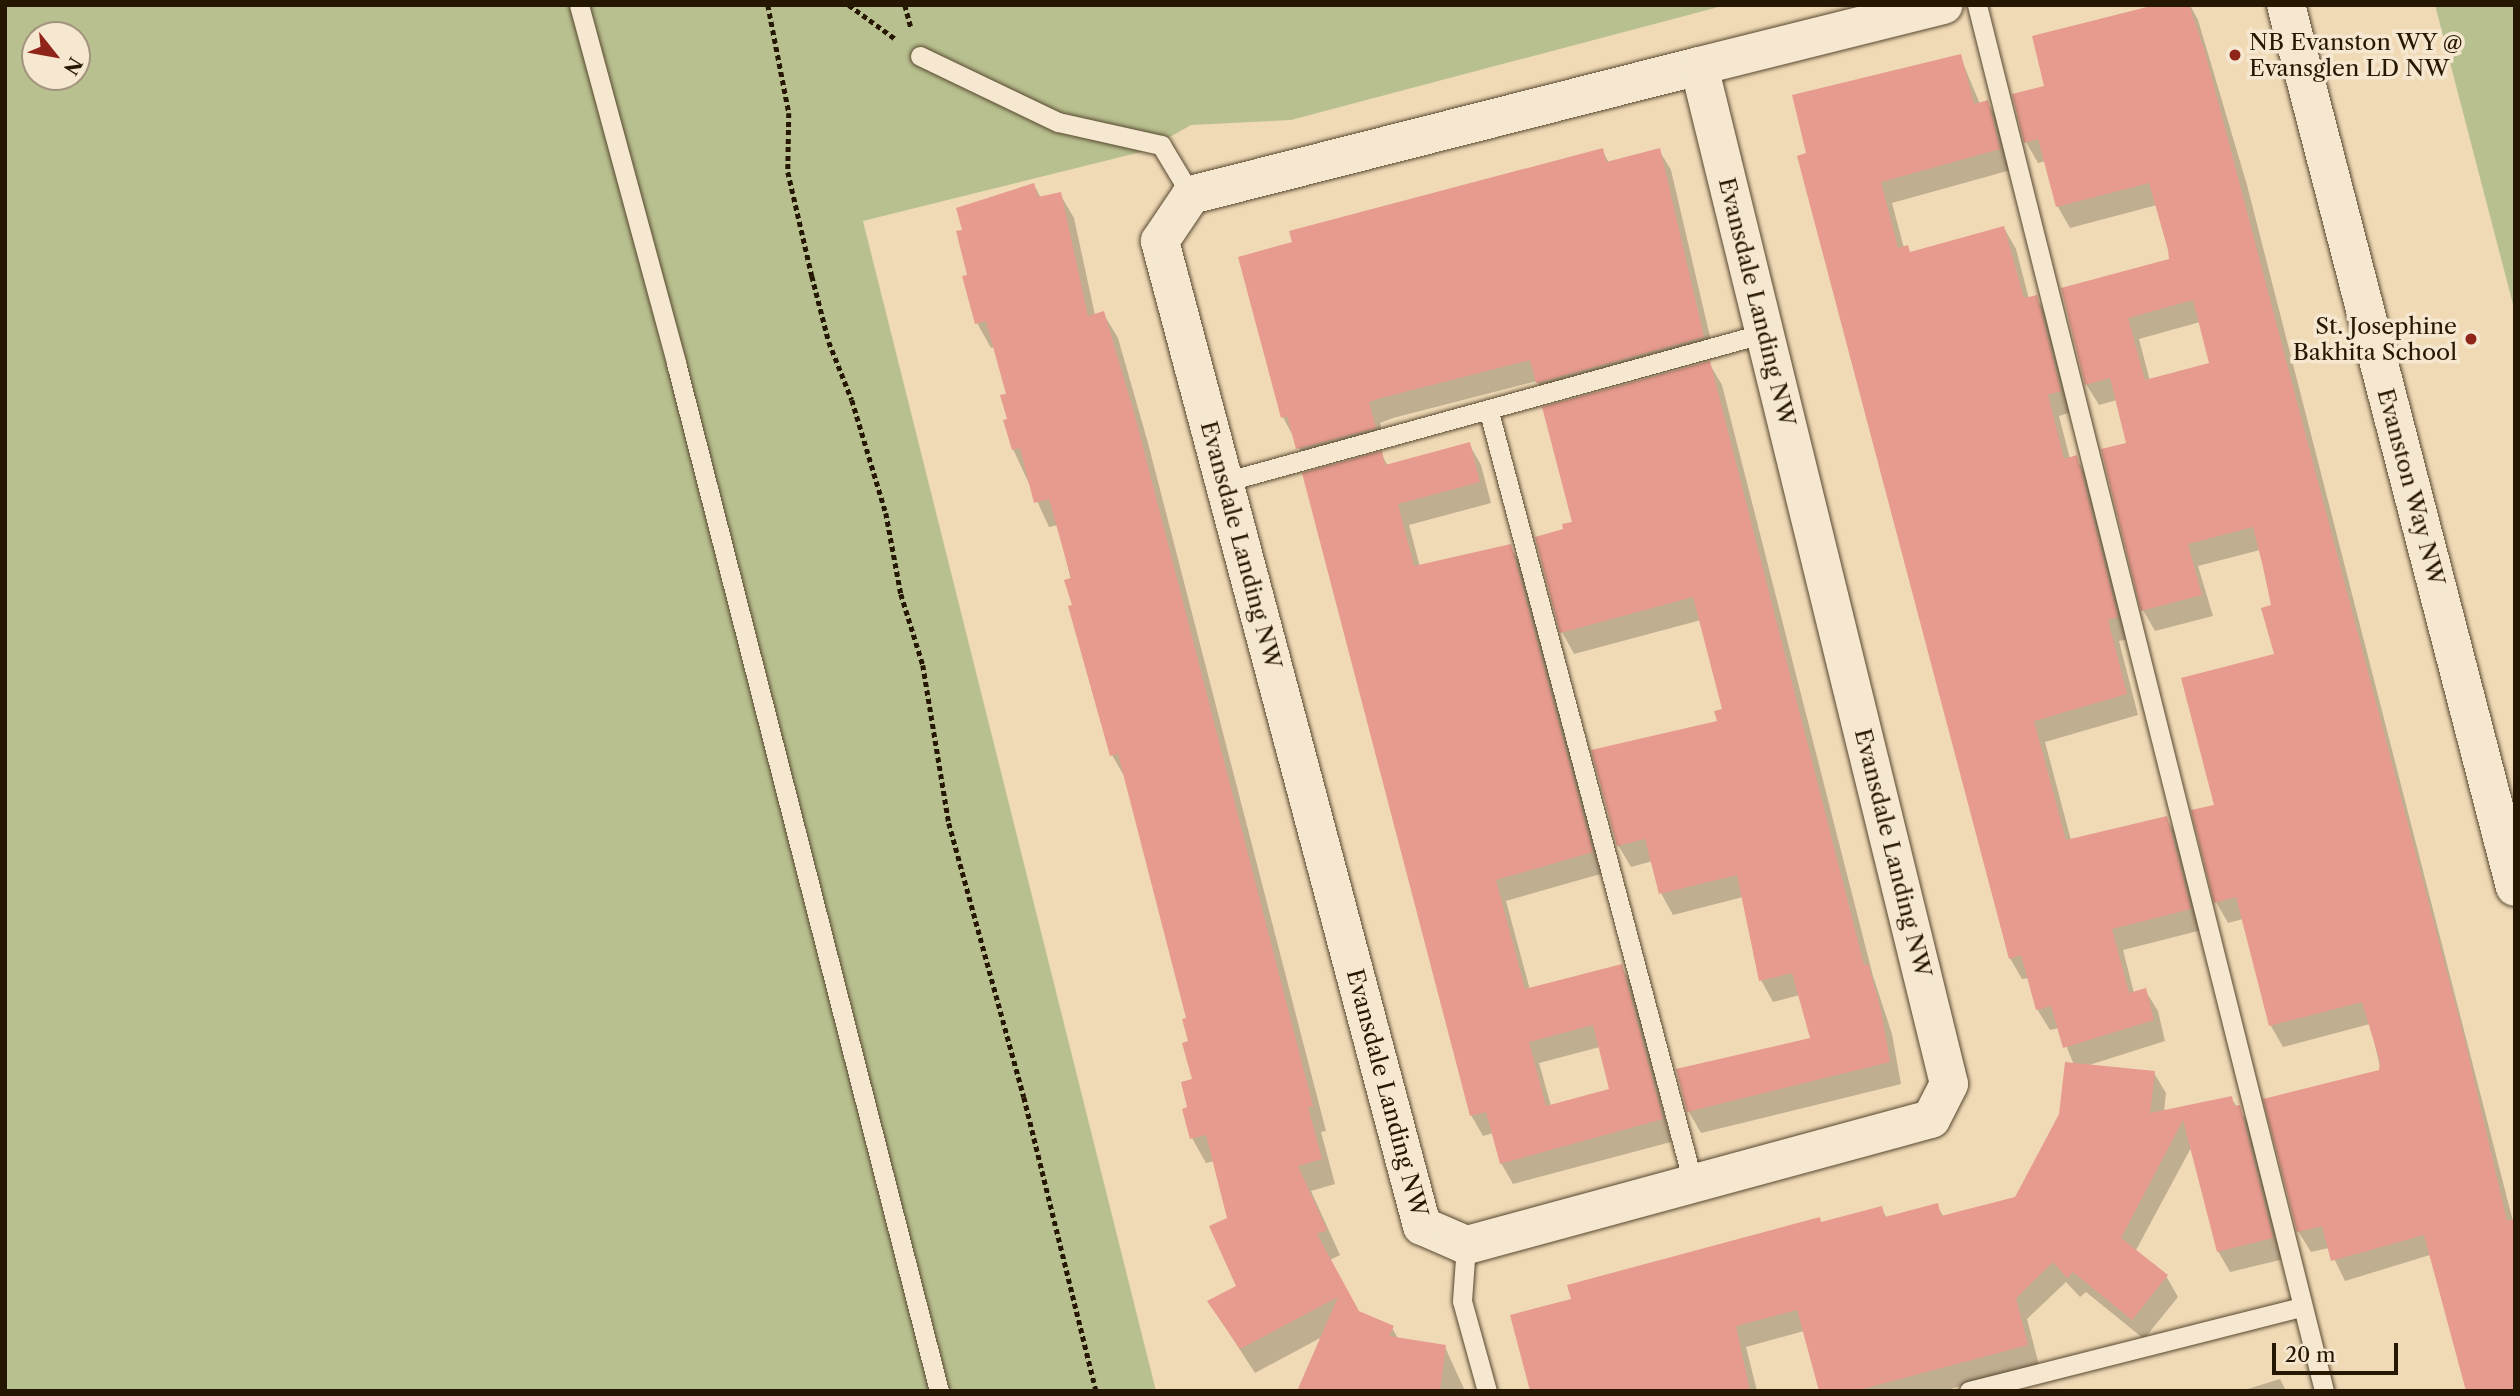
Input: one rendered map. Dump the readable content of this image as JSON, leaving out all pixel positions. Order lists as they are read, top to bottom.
{
  "streets": {
    "street": ["Evansdale Landing NW", "Evanston Way NW"]
  },
  "places": ["NB Evanston WY @ Evansglen LD NW", "St. Josephine Bakhita School"],
  "scale_bar": "20 m",
  "north": "bottom right"
}
